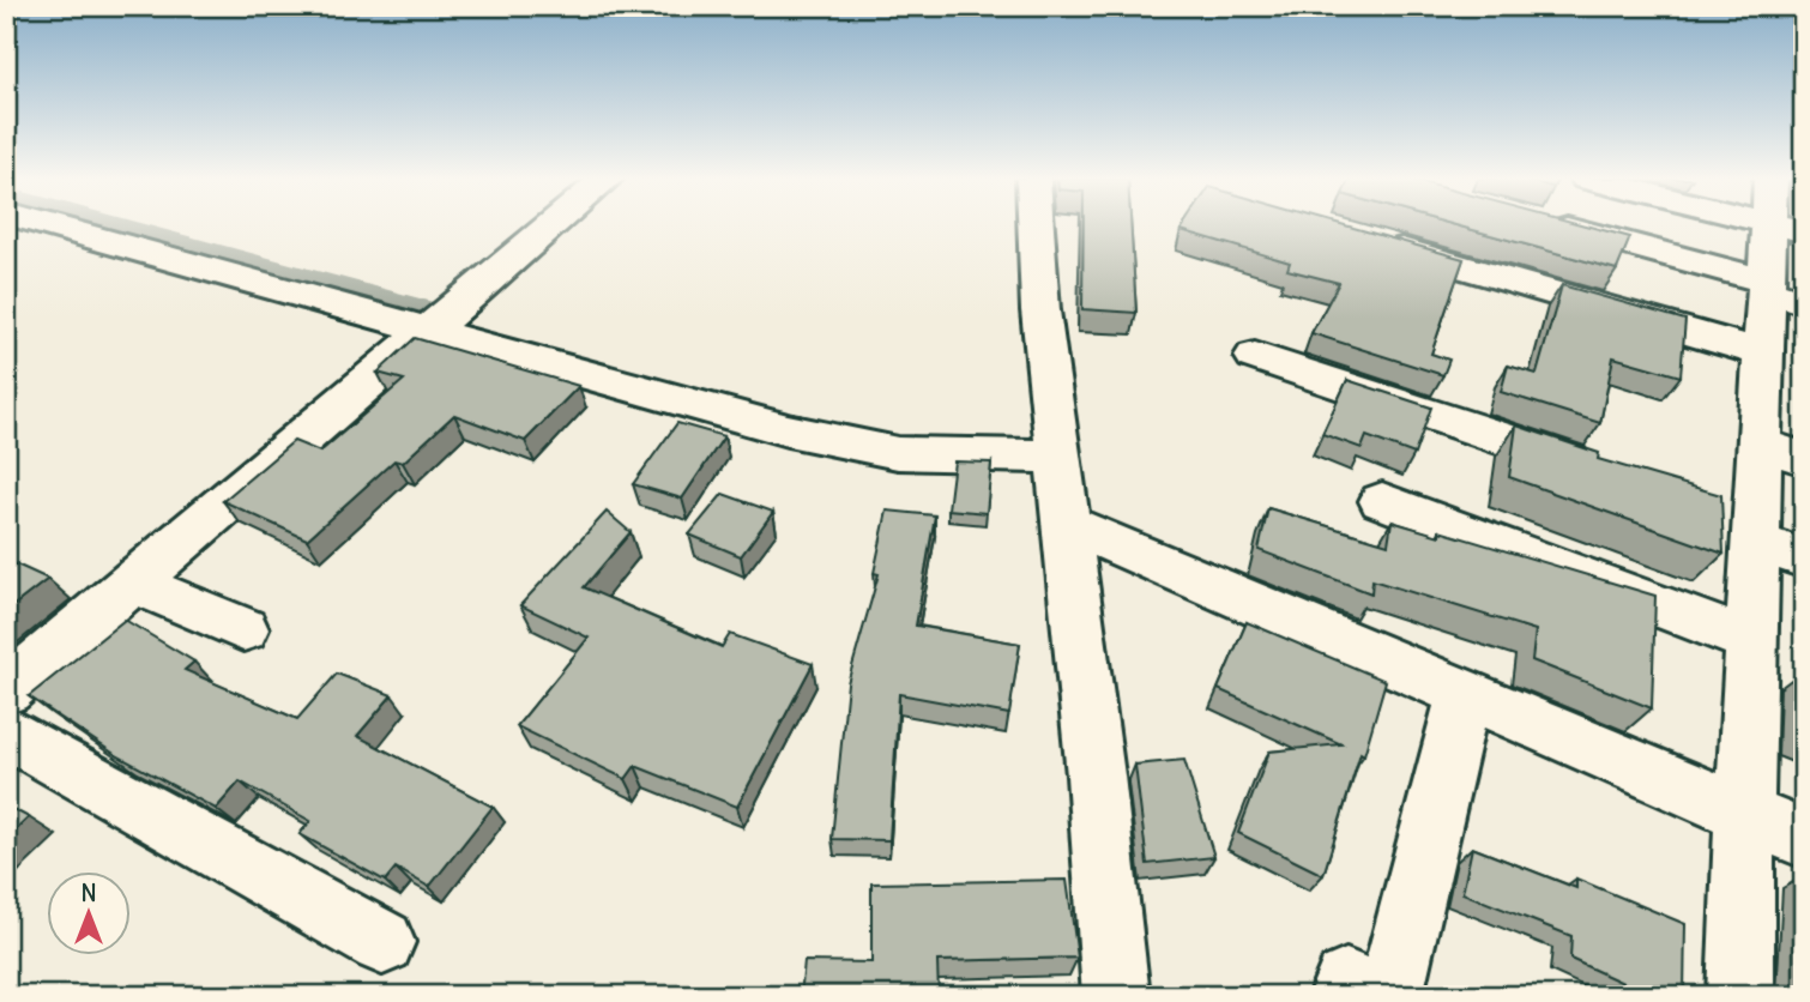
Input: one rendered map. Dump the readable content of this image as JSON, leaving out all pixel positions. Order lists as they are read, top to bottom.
{
  "north": "top"
}
